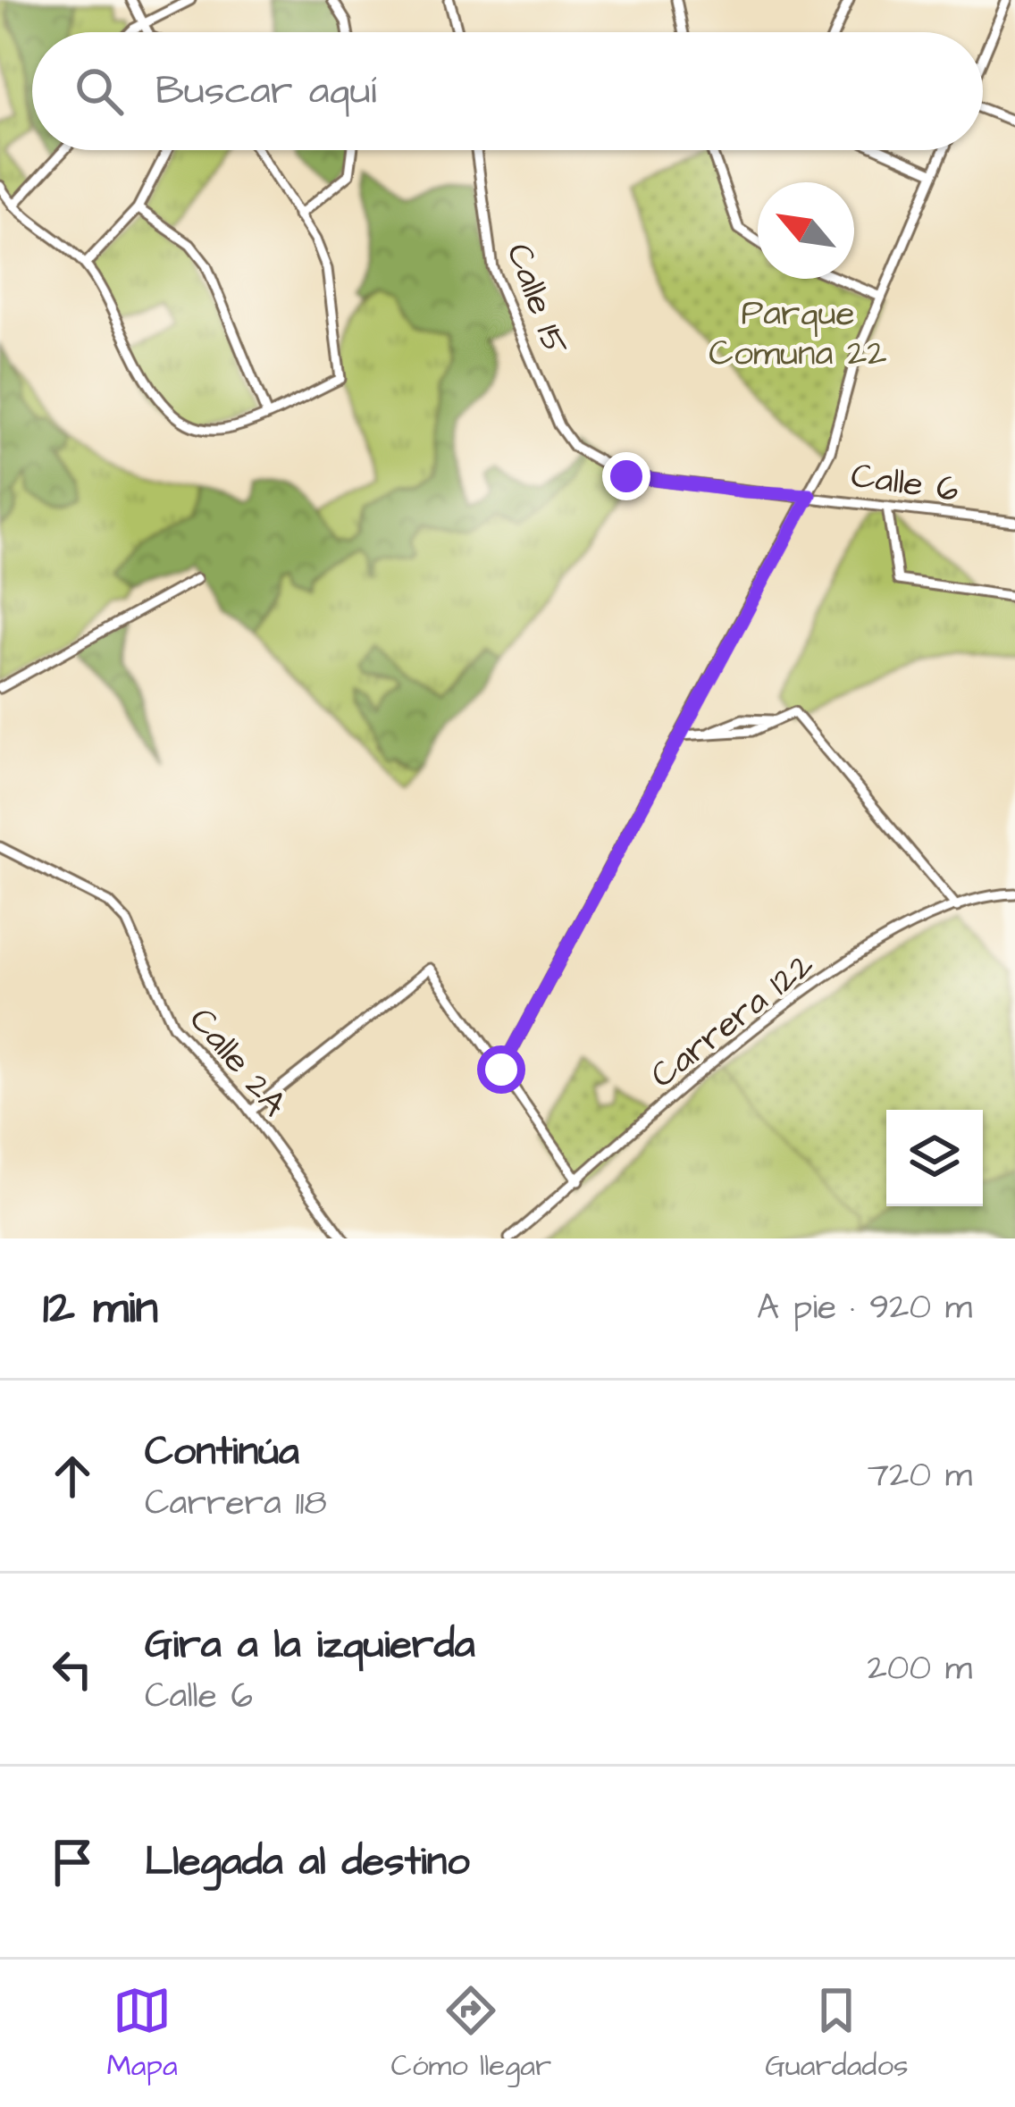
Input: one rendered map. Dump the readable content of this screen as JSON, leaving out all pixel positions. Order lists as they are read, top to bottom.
{
  "streets": {
    "street": [
      "Calle 15",
      "Calle 6",
      "Carrera 122",
      "Calle 2A"
    ]
  },
  "crossings": [
    ["Calle 15", "Calle 6"]
  ],
  "parks": ["Parque Comuna 22"],
  "north": "top left",
  "page": {
    "search": "Buscar aquí",
    "heading": ["12 min", "A pie · 920 m"],
    "list": [
      ["Continúa", "Carrera 118", "720 m"],
      ["Gira a la izquierda", "Calle 6", "200 m"],
      "Llegada al destino"
    ],
    "nav": ["Mapa", "Cómo llegar", "Guardados"]
  }
}
